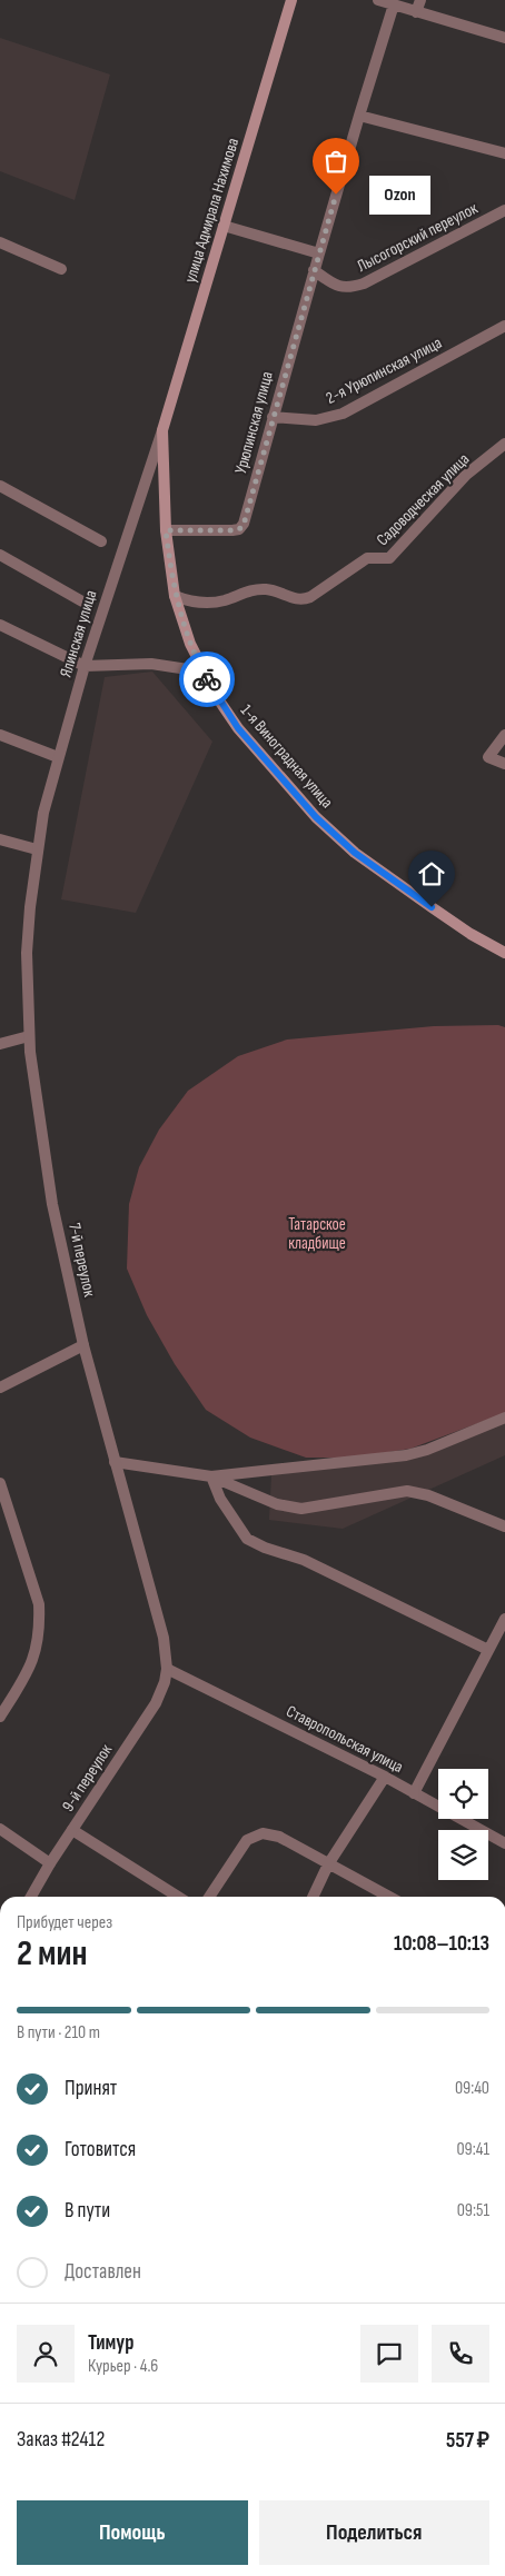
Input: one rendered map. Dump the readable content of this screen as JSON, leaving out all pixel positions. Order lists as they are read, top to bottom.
{
  "streets": {
    "main road": ["улица Адмирала Нахимова", "1-я Виноградная улица"],
    "street": [
      "Лысогорский переулок",
      "2-я Урюпинская улица",
      "Урюпинская улица",
      "Садоводческая улица",
      "Ялинская улица",
      "7-й переулок",
      "Ставропольская улица",
      "9-й переулок"
    ]
  },
  "crossings": [
    ["улица Адмирала Нахимова", "Ялинская улица"],
    ["улица Адмирала Нахимова", "1-я Виноградная улица"],
    ["Лысогорский переулок", "Урюпинская улица"],
    ["2-я Урюпинская улица", "Урюпинская улица"],
    ["Урюпинская улица", "1-я Виноградная улица"],
    ["Садоводческая улица", "1-я Виноградная улица"],
    ["Ялинская улица", "1-я Виноградная улица"],
    ["Ялинская улица", "7-й переулок"],
    ["7-й переулок", "Ставропольская улица"],
    ["7-й переулок", "9-й переулок"],
    ["Ставропольская улица", "9-й переулок"]
  ],
  "parks": ["Татарское кладбище"],
  "places": ["Ozon"],
  "page": {
    "bubble": "Ozon",
    "heading": ["2 мин", "Прибудет через", "10:08–10:13"],
    "panel": [
      "Тимур",
      "Курьер · 4.6",
      "Заказ #2412",
      "557 ₽"
    ],
    "bar": "В пути · 210 m",
    "list": [
      ["Принят", "09:40"],
      ["Готовится", "09:41"],
      ["В пути", "09:51"],
      "Доставлен"
    ],
    "buttons": ["Помощь", "Поделиться"]
  }
}
